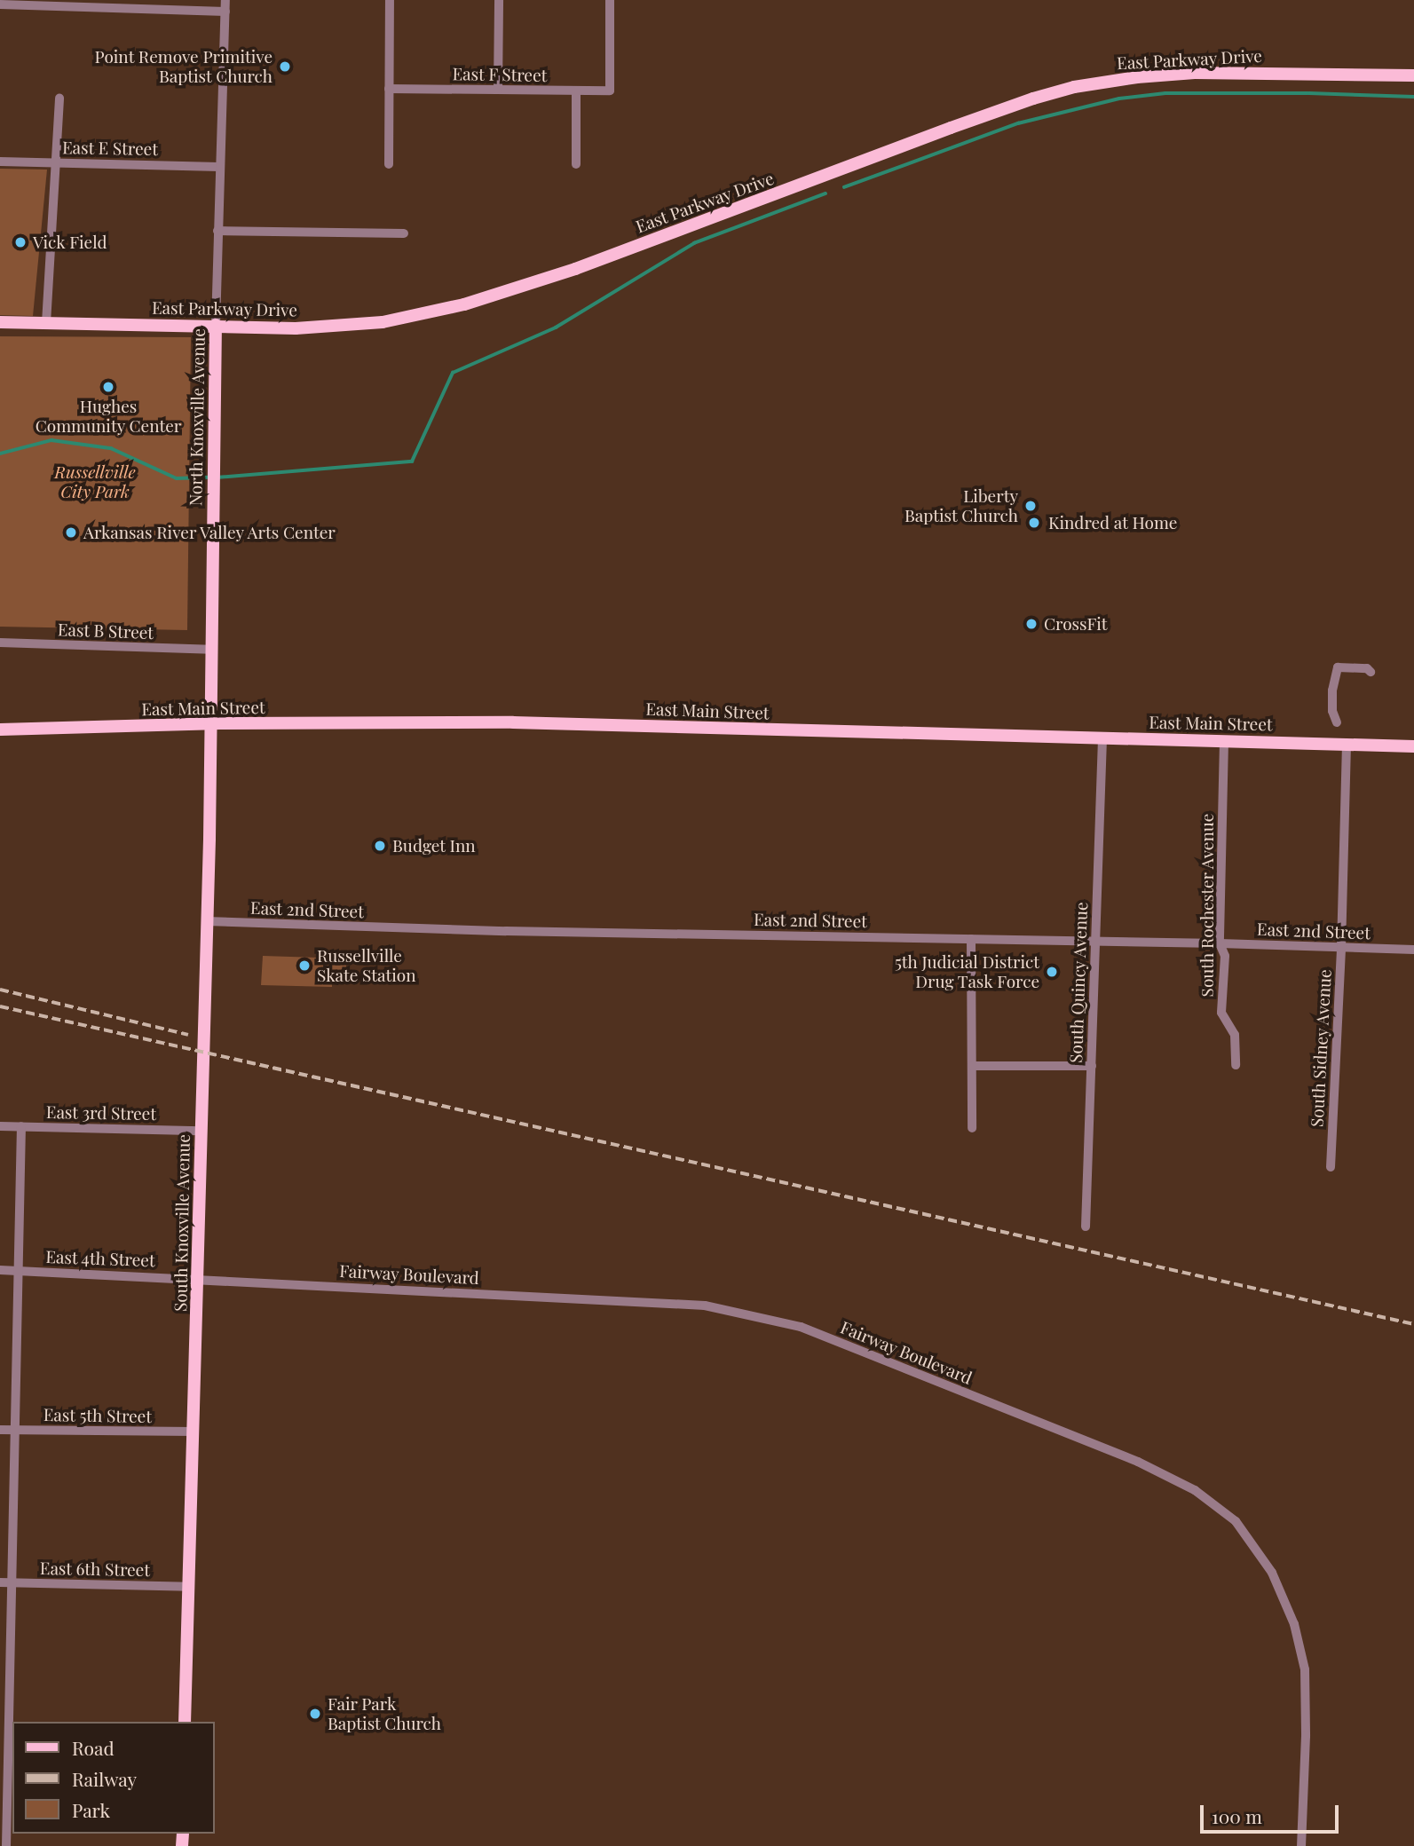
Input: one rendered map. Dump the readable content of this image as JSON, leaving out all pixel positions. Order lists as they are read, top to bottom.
{
  "streets": {
    "main road": [
      "East Parkway Drive",
      "North Knoxville Avenue",
      "East Main Street",
      "South Knoxville Avenue"
    ],
    "street": [
      "East F Street",
      "East E Street",
      "East B Street",
      "South Rochester Avenue",
      "East 2nd Street",
      "South Quincy Avenue",
      "South Sidney Avenue",
      "East 3rd Street",
      "East 4th Street",
      "Fairway Boulevard",
      "East 5th Street",
      "East 6th Street"
    ]
  },
  "crossings": [
    ["East Parkway Drive", "North Knoxville Avenue"],
    ["East E Street", "North Knoxville Avenue"],
    ["North Knoxville Avenue", "East B Street"],
    ["North Knoxville Avenue", "East Main Street"],
    ["North Knoxville Avenue", "South Knoxville Avenue"],
    ["East Main Street", "South Rochester Avenue"],
    ["East Main Street", "South Quincy Avenue"],
    ["East Main Street", "South Sidney Avenue"],
    ["East Main Street", "South Knoxville Avenue"],
    ["South Rochester Avenue", "East 2nd Street"],
    ["East 2nd Street", "South Quincy Avenue"],
    ["East 2nd Street", "South Sidney Avenue"],
    ["East 2nd Street", "South Knoxville Avenue"],
    ["East 3rd Street", "South Knoxville Avenue"],
    ["South Knoxville Avenue", "East 4th Street"],
    ["South Knoxville Avenue", "Fairway Boulevard"],
    ["South Knoxville Avenue", "East 5th Street"],
    ["South Knoxville Avenue", "East 6th Street"],
    ["East 4th Street", "Fairway Boulevard"]
  ],
  "parks": ["Russellville City Park"],
  "places": [
    "Point Remove Primitive Baptist Church",
    "Vick Field",
    "Hughes Community Center",
    "Liberty Baptist Church",
    "Kindred at Home",
    "Arkansas River Valley Arts Center",
    "CrossFit",
    "Budget Inn",
    "Russellville Skate Station",
    "5th Judicial District Drug Task Force",
    "Fair Park Baptist Church"
  ],
  "legend": ["Road", "Railway", "Park"],
  "scale_bar": "100 m"
}
